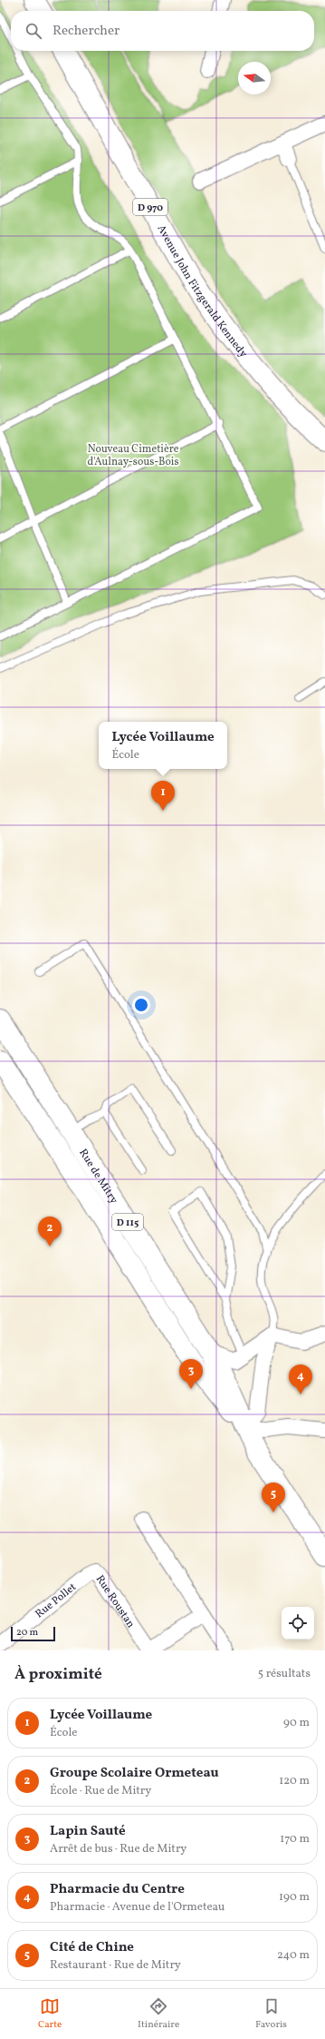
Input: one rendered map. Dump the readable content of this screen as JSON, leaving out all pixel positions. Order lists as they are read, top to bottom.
{
  "streets": {
    "main road": [
      "D 970",
      "Avenue John Fitzgerald Kennedy",
      "Rue de Mitry",
      "D 115"
    ],
    "street": ["Rue Pollet", "Rue Roustan"]
  },
  "crossings": [
    ["Rue Pollet", "Rue Roustan"]
  ],
  "parks": ["Nouveau Cimetière d'Aulnay-sous-Bois"],
  "scale_bar": "20 m",
  "north": "left",
  "page": {
    "search": "Rechercher",
    "popup": ["Lycée Voillaume", "École"],
    "pins": [
      "1",
      "2",
      "3",
      "4",
      "5"
    ],
    "scale": "20 m",
    "heading": ["À proximité", "5 résultats"],
    "list": [
      {
        "mark": "1",
        "name": "Lycée Voillaume",
        "note": "École",
        "value": "90 m"
      },
      {
        "mark": "2",
        "name": "Groupe Scolaire Ormeteau",
        "note": "École · Rue de Mitry",
        "value": "120 m"
      },
      {
        "mark": "3",
        "name": "Lapin Sauté",
        "note": "Arrêt de bus · Rue de Mitry",
        "value": "170 m"
      },
      {
        "mark": "4",
        "name": "Pharmacie du Centre",
        "note": "Pharmacie · Avenue de l'Ormeteau",
        "value": "190 m"
      },
      {
        "mark": "5",
        "name": "Cité de Chine",
        "note": "Restaurant · Rue de Mitry",
        "value": "240 m"
      }
    ],
    "nav": ["Carte", "Itinéraire", "Favoris"]
  }
}
